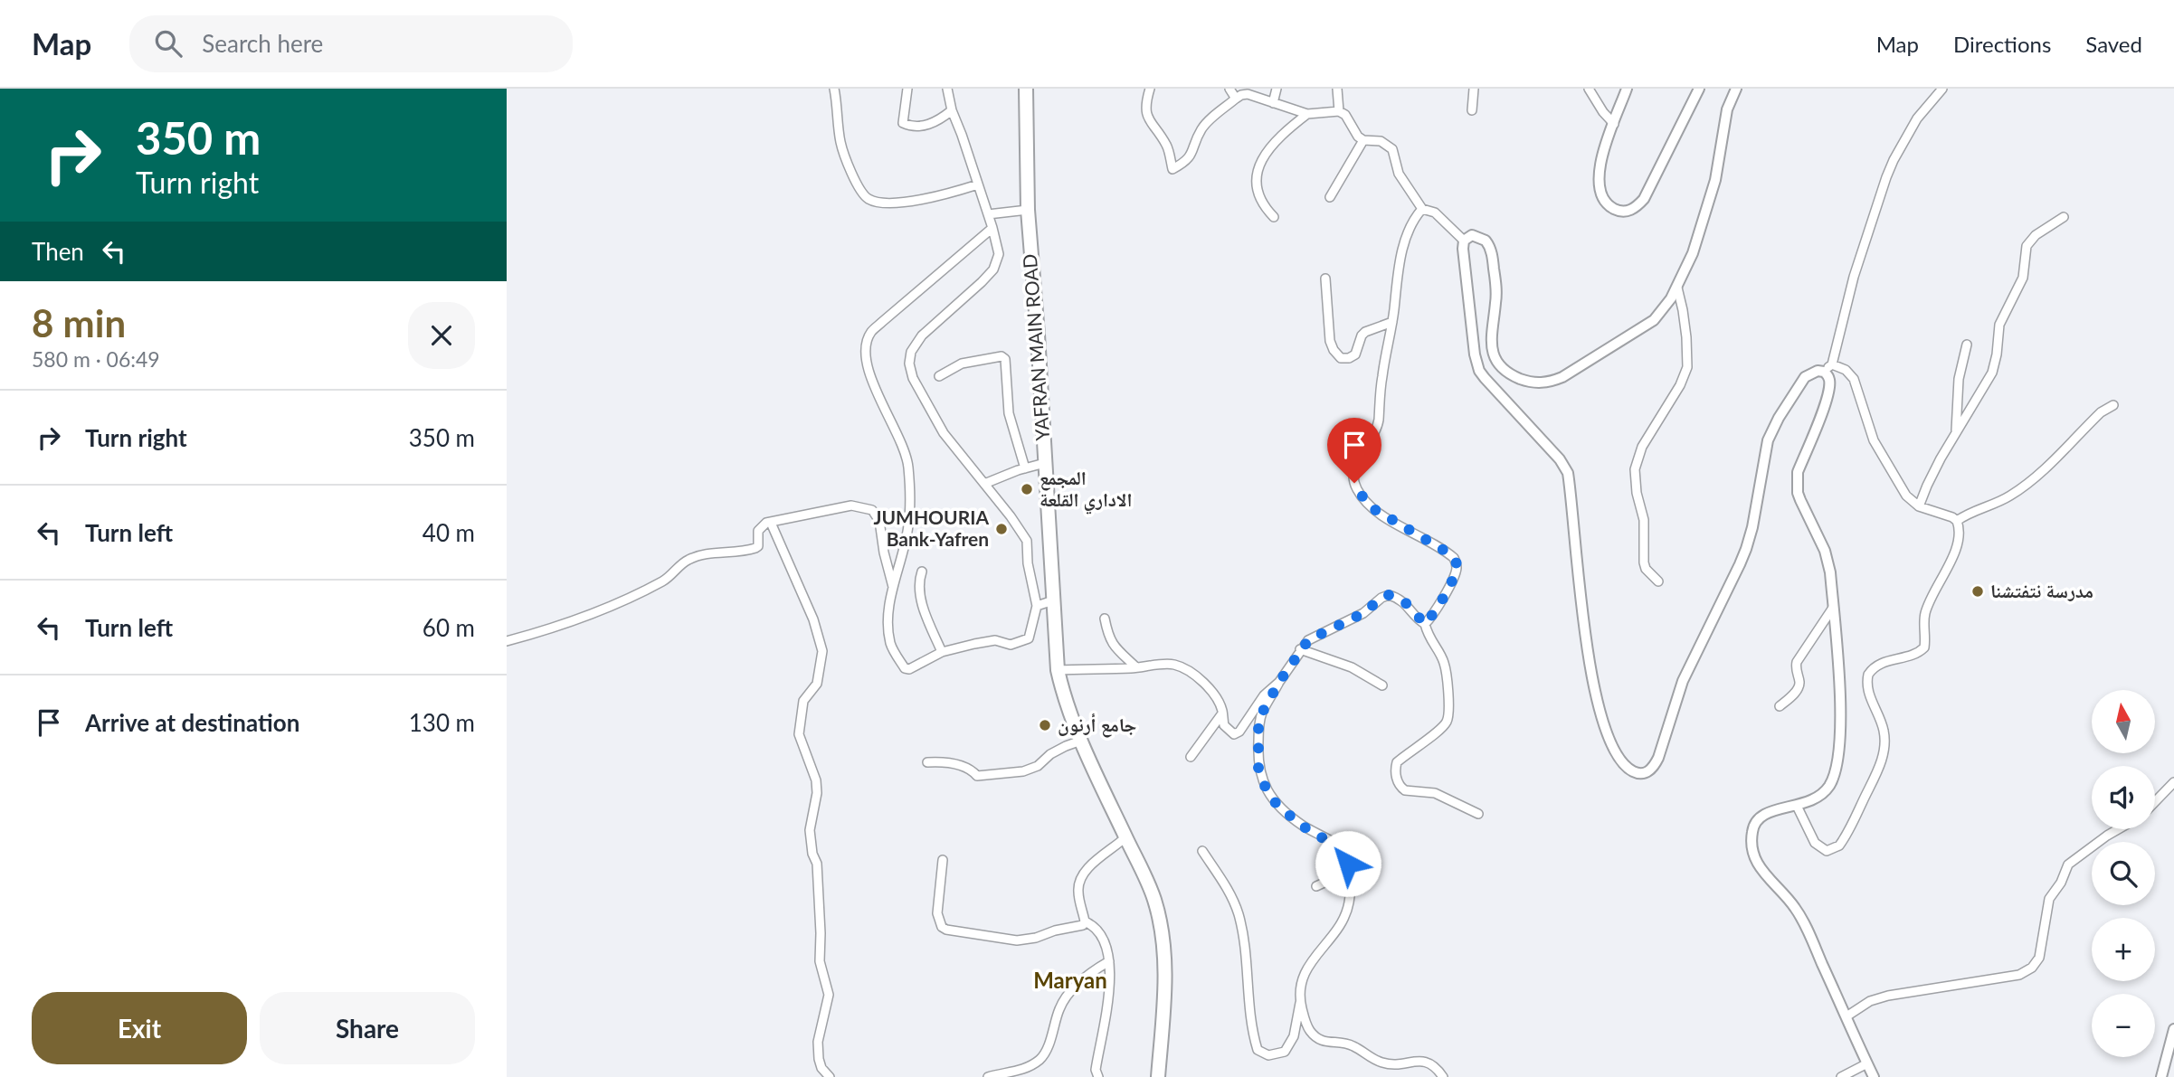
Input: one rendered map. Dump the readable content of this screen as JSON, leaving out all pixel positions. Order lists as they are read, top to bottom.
{
  "streets": {
    "main road": ["YAFRAN MAIN ROAD"]
  },
  "districts": ["Maryan"],
  "places": [
    "المجمع الاداري القلعة",
    "JUMHOURIA Bank-Yafren",
    "مدرسة نتفتشنا",
    "جامع أرنون"
  ],
  "north": "top",
  "page": {
    "header": "Map",
    "search": "Search here",
    "nav": ["Map", "Directions", "Saved"],
    "turn": ["350 m", "Turn right"],
    "then": "Then",
    "heading": ["8 min", "580 m · 06:49"],
    "list": [
      {
        "name": "Turn right",
        "value": "350 m"
      },
      {
        "name": "Turn left",
        "value": "40 m"
      },
      {
        "name": "Turn left",
        "value": "60 m"
      },
      {
        "name": "Arrive at destination",
        "value": "130 m"
      }
    ],
    "map_buttons": ["+", "−"],
    "buttons": ["Exit", "Share"]
  }
}
